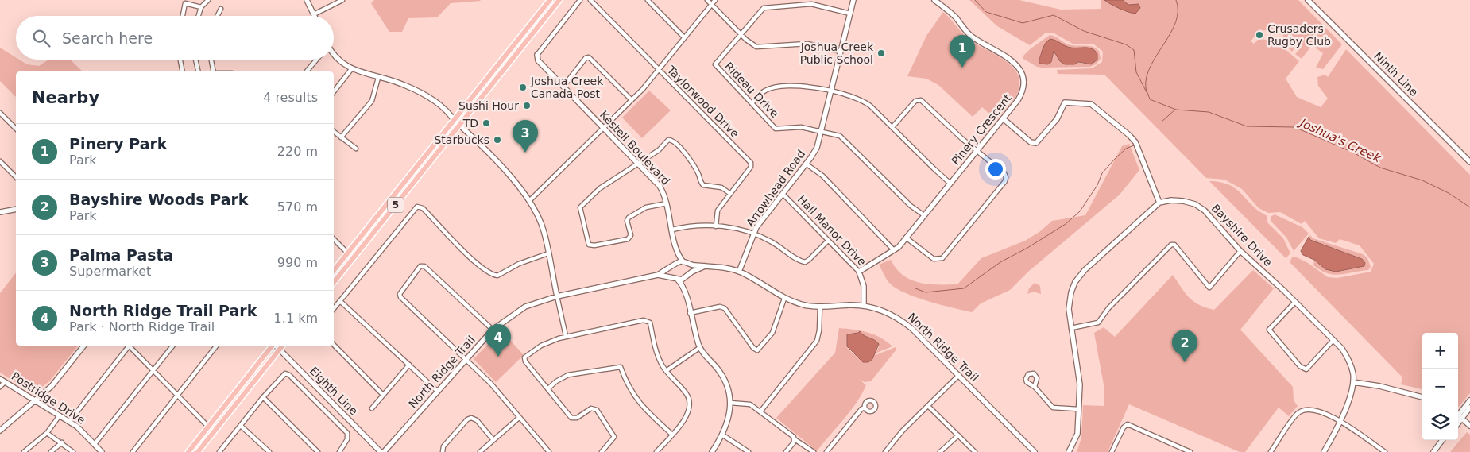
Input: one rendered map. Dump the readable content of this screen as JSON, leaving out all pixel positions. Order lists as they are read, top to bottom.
{
  "streets": {
    "main road": ["5"],
    "street": [
      "Ninth Line",
      "Rideau Drive",
      "Taylorwood Drive",
      "Pinery Crescent",
      "Kestell Boulevard",
      "Arrowhead Road",
      "Hall Manor Drive",
      "Bayshire Drive",
      "North Ridge Trail",
      "Eighth Line",
      "Postridge Drive"
    ]
  },
  "crossings": [
    ["Rideau Drive", "Pinery Crescent"],
    ["Rideau Drive", "Arrowhead Road"],
    ["Pinery Crescent", "Hall Manor Drive"],
    ["Kestell Boulevard", "North Ridge Trail"],
    ["Arrowhead Road", "Hall Manor Drive"],
    ["Arrowhead Road", "North Ridge Trail"],
    ["Hall Manor Drive", "North Ridge Trail"],
    ["North Ridge Trail", "Eighth Line"]
  ],
  "water": ["Joshua's Creek"],
  "places": [
    "Crusaders Rugby Club",
    "Joshua Creek Public School",
    "Joshua Creek Canada Post",
    "Sushi Hour",
    "TD",
    "Starbucks"
  ],
  "page": {
    "search": "Search here",
    "pins": [
      "1",
      "3",
      "4",
      "2"
    ],
    "heading": ["Nearby", "4 results"],
    "list": [
      {
        "mark": "1",
        "name": "Pinery Park",
        "note": "Park",
        "value": "220 m"
      },
      {
        "mark": "2",
        "name": "Bayshire Woods Park",
        "note": "Park",
        "value": "570 m"
      },
      {
        "mark": "3",
        "name": "Palma Pasta",
        "note": "Supermarket",
        "value": "990 m"
      },
      {
        "mark": "4",
        "name": "North Ridge Trail Park",
        "note": "Park · North Ridge Trail",
        "value": "1.1 km"
      }
    ],
    "map_buttons": ["+", "−"]
  }
}
